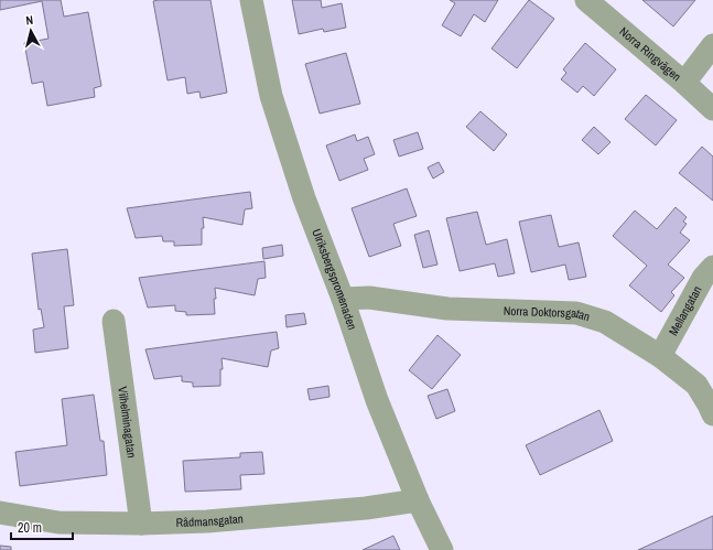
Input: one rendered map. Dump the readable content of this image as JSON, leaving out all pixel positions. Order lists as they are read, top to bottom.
{
  "streets": {
    "street": [
      "Norra Ringvägen",
      "Ulriksbergspromenaden",
      "Mellangatan",
      "Norra Doktorsgatan",
      "Vilhelminagatan",
      "Rådmansgatan"
    ]
  },
  "crossings": [
    ["Ulriksbergspromenaden", "Norra Doktorsgatan"],
    ["Ulriksbergspromenaden", "Rådmansgatan"],
    ["Mellangatan", "Norra Doktorsgatan"],
    ["Vilhelminagatan", "Rådmansgatan"]
  ],
  "scale_bar": "20 m",
  "north": "top"
}
